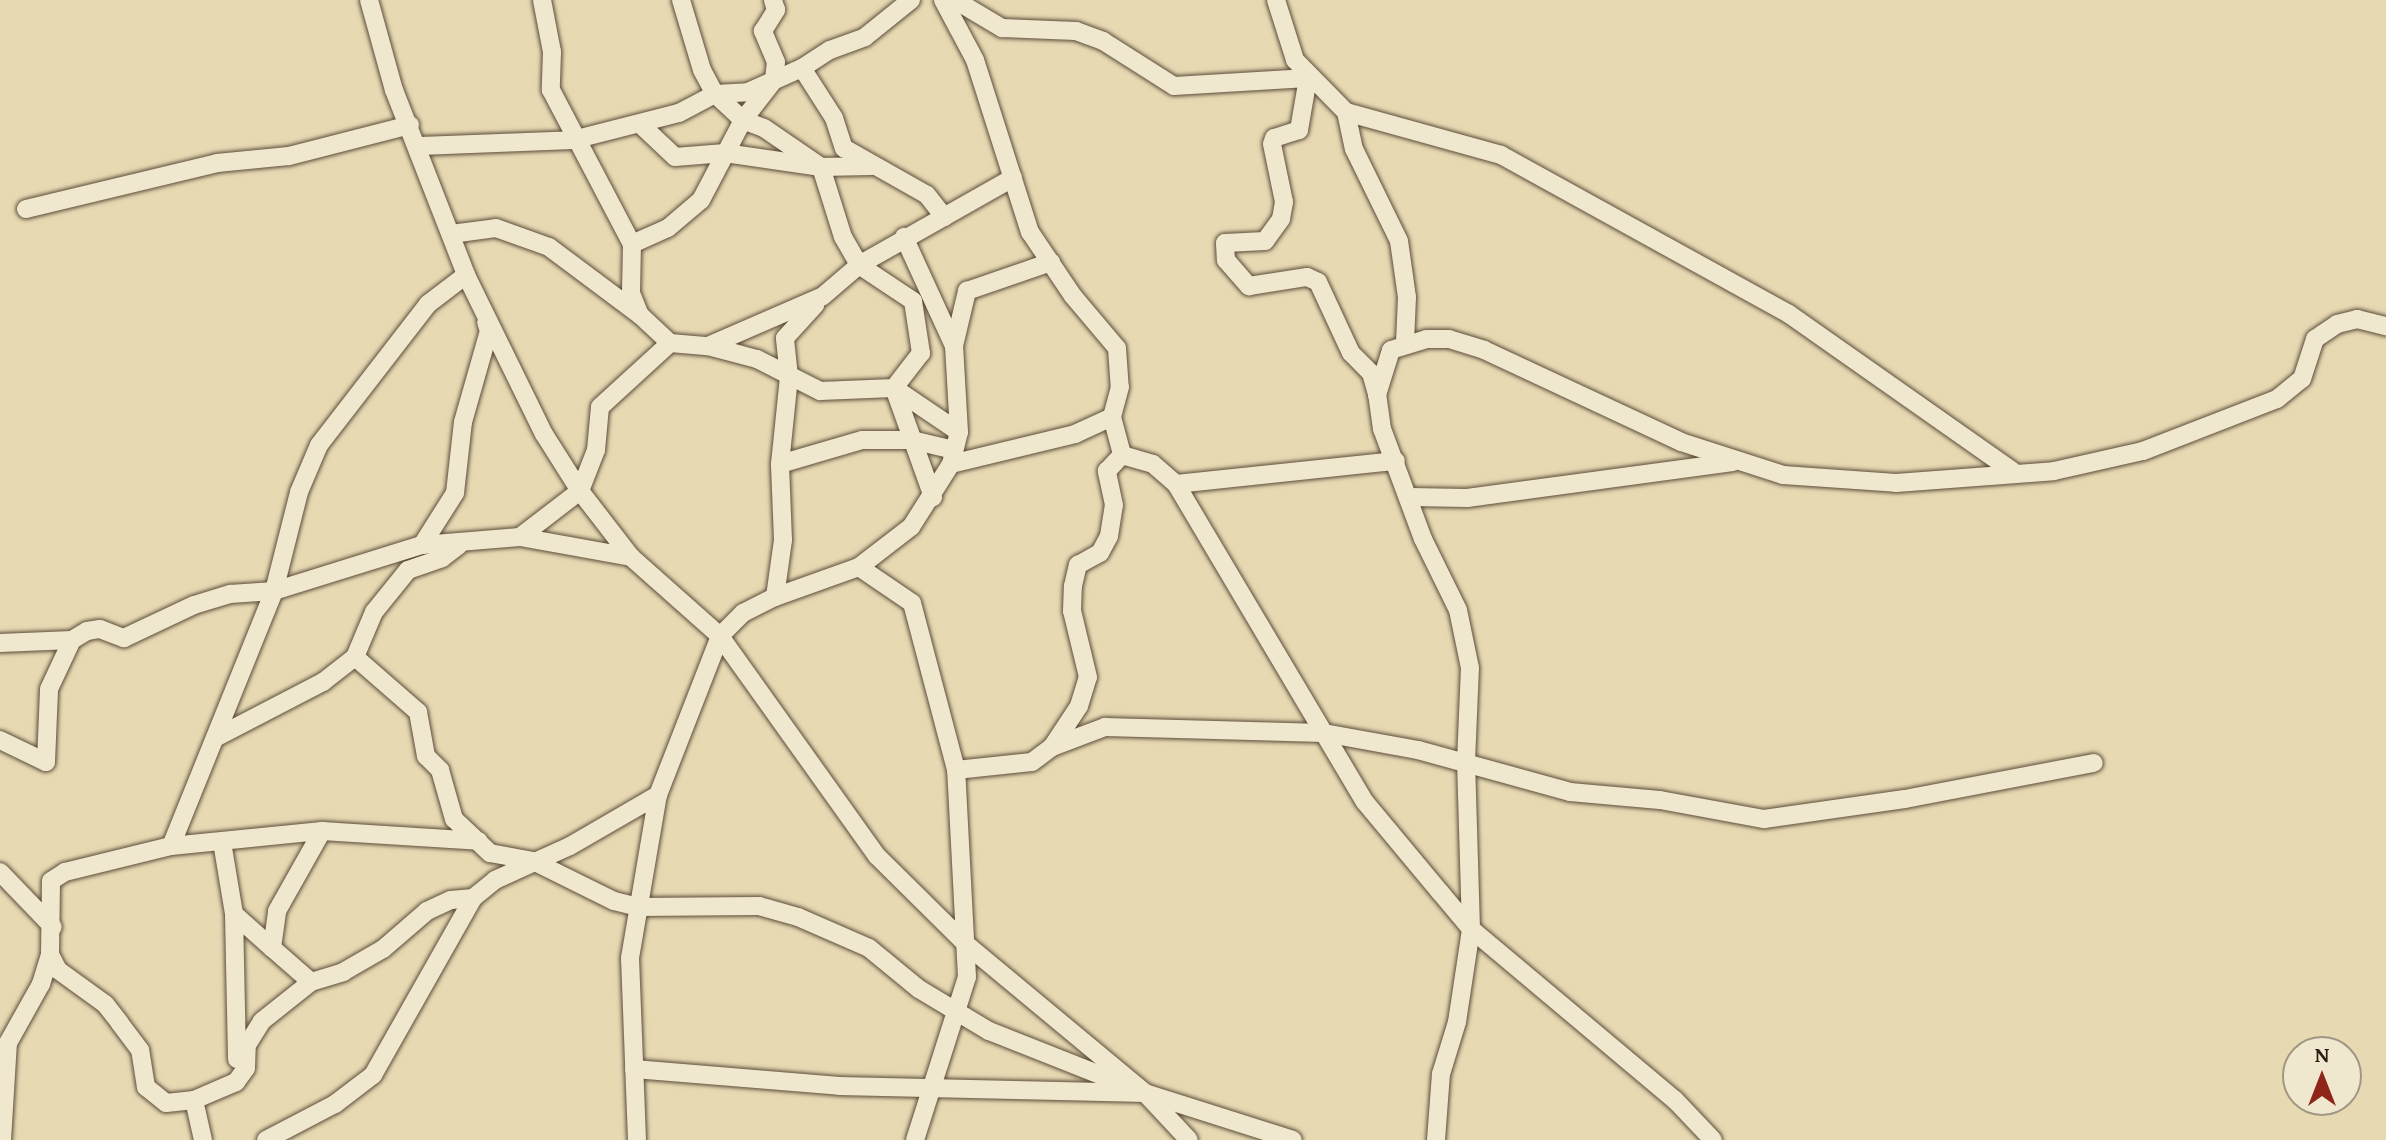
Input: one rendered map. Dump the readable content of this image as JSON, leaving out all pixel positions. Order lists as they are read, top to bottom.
{
  "north": "top"
}
